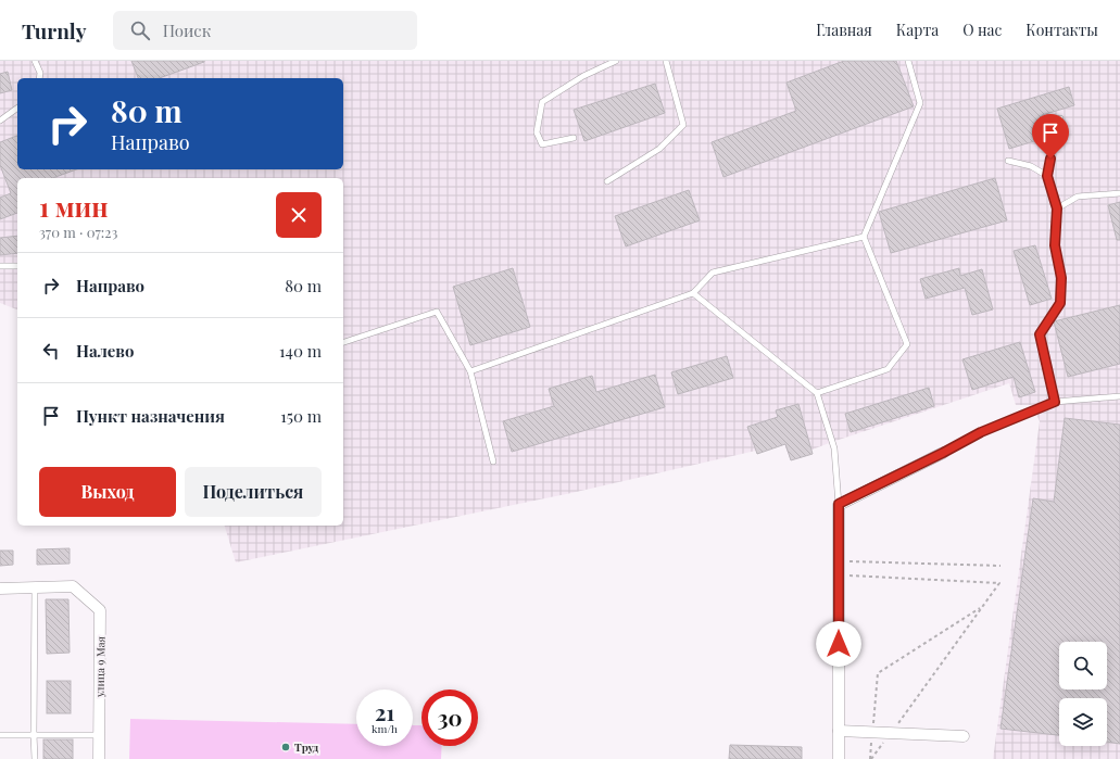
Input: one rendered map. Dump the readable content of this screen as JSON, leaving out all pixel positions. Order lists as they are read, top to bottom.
{
  "streets": {
    "street": ["улица 9 Мая"]
  },
  "places": ["Труд"],
  "page": {
    "header": "Turnly",
    "search": "Поиск",
    "nav": [
      "Главная",
      "Карта",
      "О нас",
      "Контакты"
    ],
    "turn": ["80 m", "Направо"],
    "heading": ["1 мин", "370 m · 07:23"],
    "list": [
      {
        "name": "Направо",
        "value": "80 m"
      },
      {
        "name": "Налево",
        "value": "140 m"
      },
      {
        "name": "Пункт назначения",
        "value": "150 m"
      }
    ],
    "buttons": ["Выход", "Поделиться"],
    "speed": "21 km/h",
    "limit": "30"
  }
}
